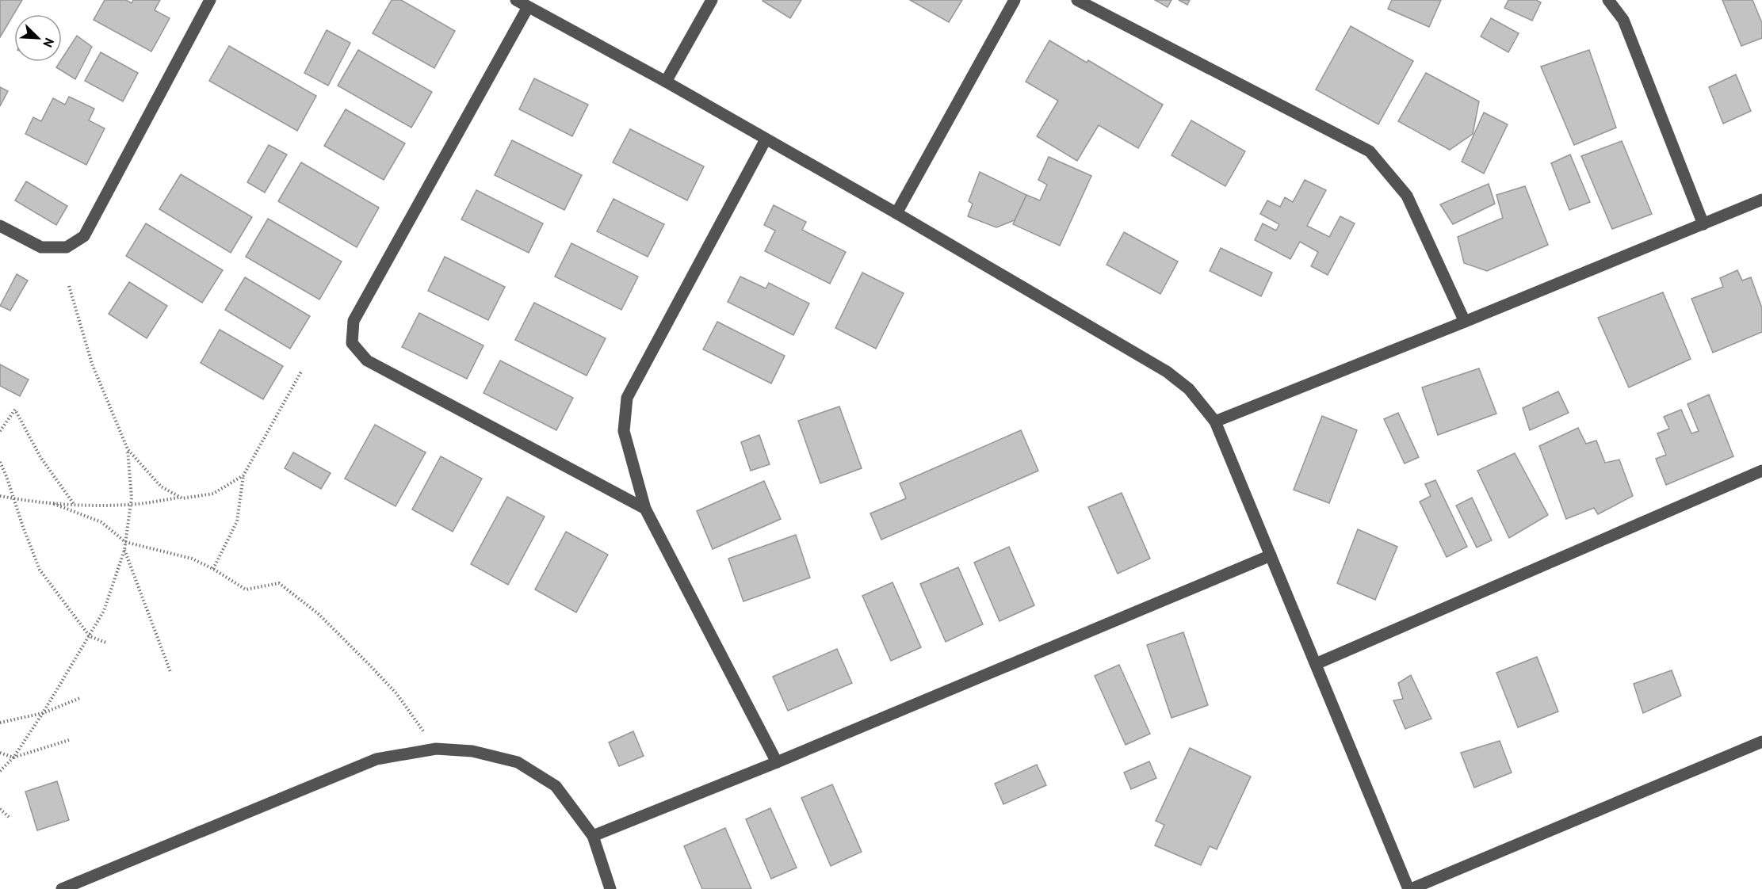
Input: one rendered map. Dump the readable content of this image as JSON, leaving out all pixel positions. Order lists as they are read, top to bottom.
{
  "north": "bottom right"
}
